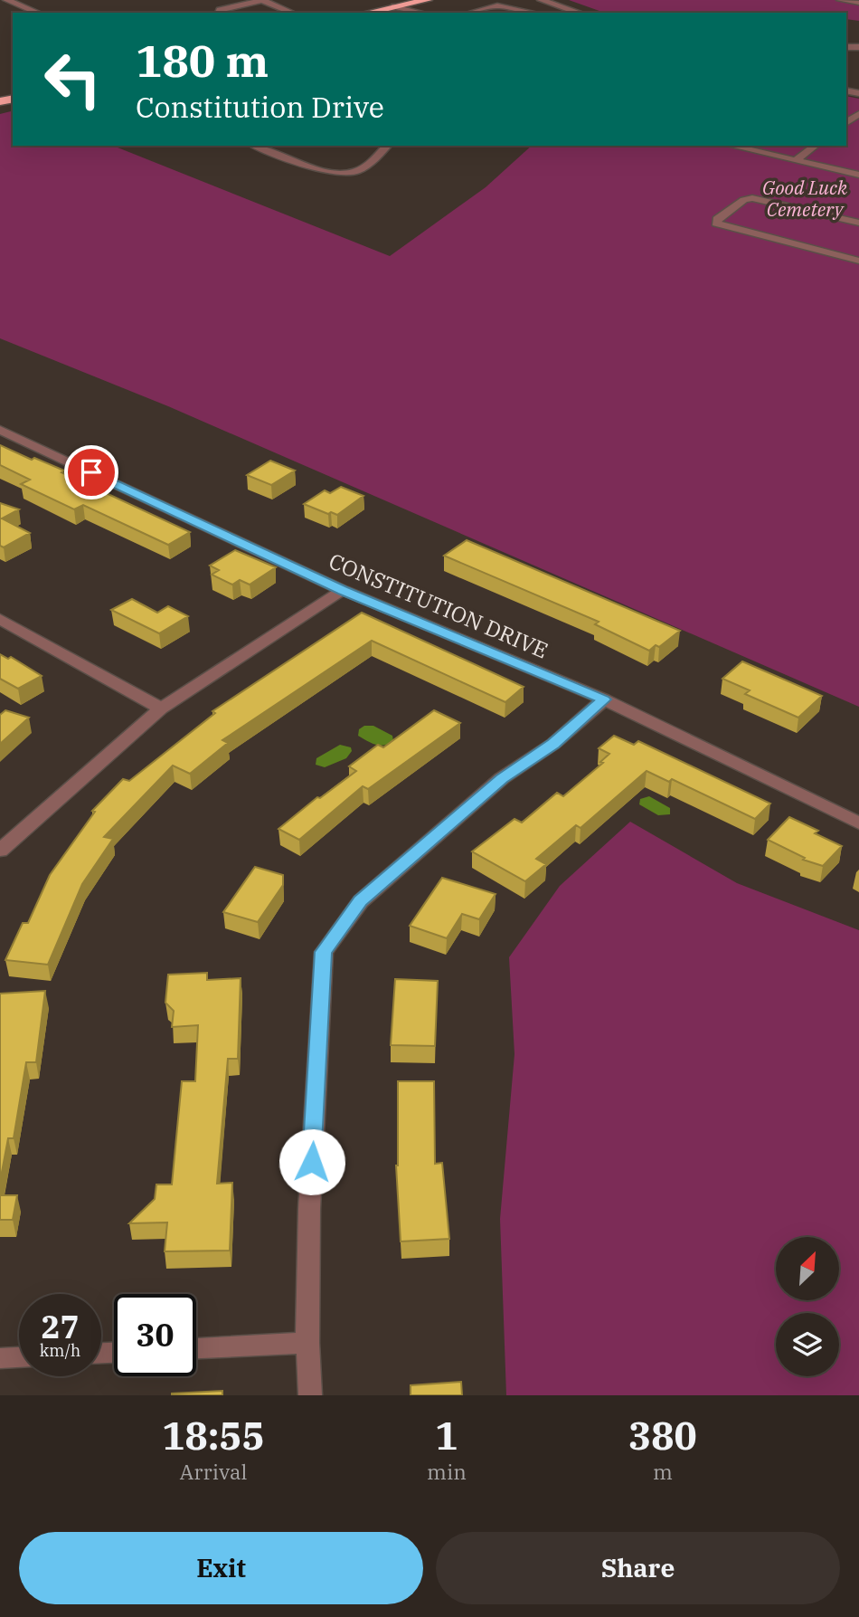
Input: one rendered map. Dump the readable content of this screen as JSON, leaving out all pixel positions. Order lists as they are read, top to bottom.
{
  "streets": {
    "street": ["CONSTITUTION DRIVE"]
  },
  "parks": ["Good Luck Cemetery"],
  "north": "top right",
  "page": {
    "turn": ["180 m", "Constitution Drive"],
    "speed": "27 km/h",
    "limit": "30",
    "eta": [
      "18:55",
      "Arrival",
      "1",
      "min",
      "380",
      "m"
    ],
    "buttons": ["Exit", "Share"]
  }
}
